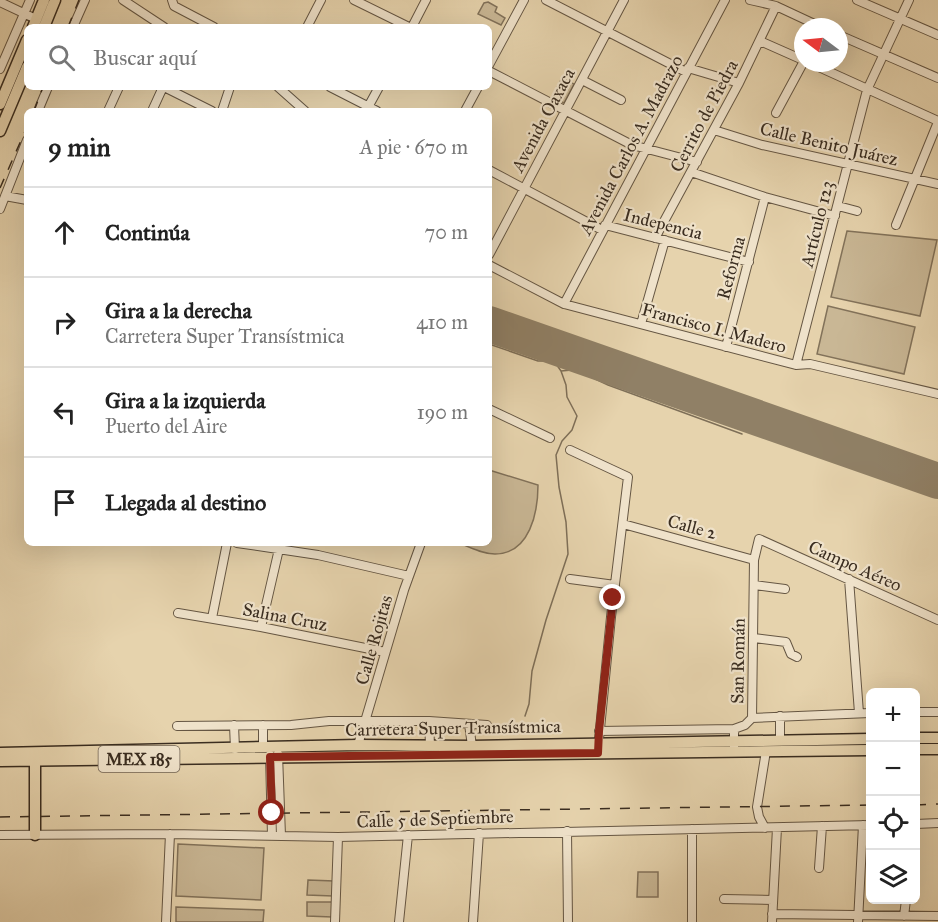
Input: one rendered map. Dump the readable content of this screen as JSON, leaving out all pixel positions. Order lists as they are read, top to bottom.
{
  "streets": {
    "main road": ["Carretera Super Transístmica", "MEX 185"],
    "street": [
      "Cerrito de Piedra",
      "Avenida Oaxaca",
      "Calle Benito Juárez",
      "Avenida Carlos A. Madrazo",
      "Indepencia",
      "Artículo 123",
      "Reforma",
      "Francisco I. Madero",
      "Calle 2",
      "Campo Aéreo",
      "Salina Cruz",
      "Calle Rojitas",
      "San Román",
      "Calle 5 de Septiembre"
    ]
  },
  "crossings": [
    ["Cerrito de Piedra", "Calle Benito Juárez"],
    ["Cerrito de Piedra", "Indepencia"],
    ["Avenida Oaxaca", "Indepencia"],
    ["Calle Benito Juárez", "Artículo 123"],
    ["Avenida Carlos A. Madrazo", "Indepencia"],
    ["Avenida Carlos A. Madrazo", "Francisco I. Madero"],
    ["Indepencia", "Reforma"],
    ["Artículo 123", "Francisco I. Madero"],
    ["Reforma", "Francisco I. Madero"],
    ["Calle 2", "San Román"],
    ["Campo Aéreo", "San Román"],
    ["Salina Cruz", "Calle Rojitas"],
    ["Calle Rojitas", "Carretera Super Transístmica"],
    ["San Román", "Carretera Super Transístmica"],
    ["Carretera Super Transístmica", "MEX 185"]
  ],
  "north": "left",
  "page": {
    "search": "Buscar aquí",
    "heading": ["9 min", "A pie · 670 m"],
    "list": [
      ["Continúa", "70 m"],
      ["Gira a la derecha", "Carretera Super Transístmica", "410 m"],
      ["Gira a la izquierda", "Puerto del Aire", "190 m"],
      "Llegada al destino"
    ],
    "map_buttons": ["+", "−"]
  }
}
